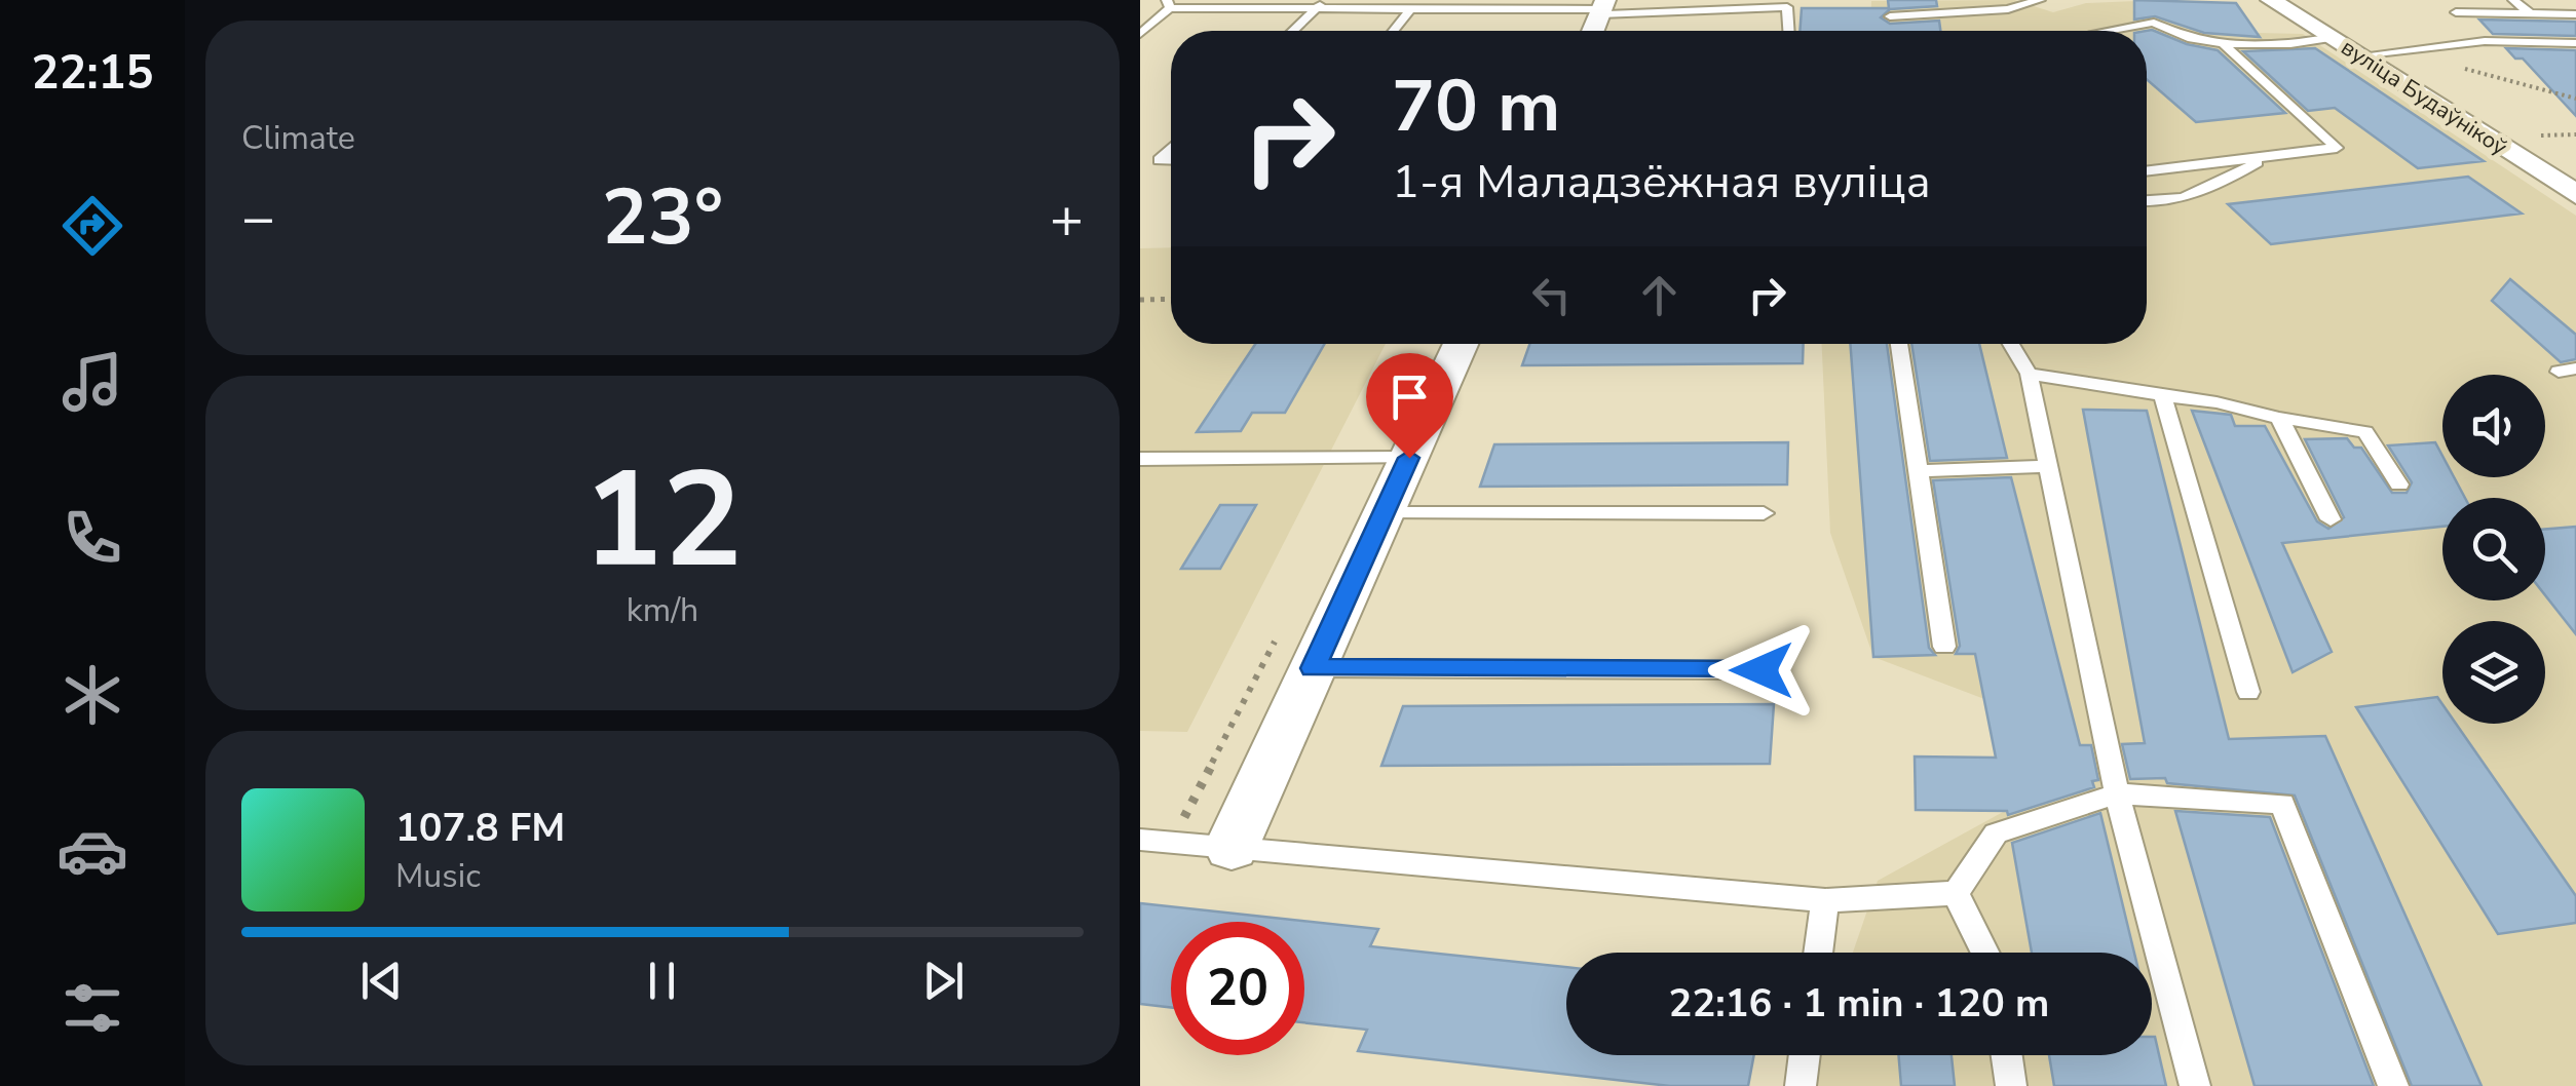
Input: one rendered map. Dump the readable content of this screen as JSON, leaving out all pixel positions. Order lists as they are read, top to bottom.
{
  "streets": {
    "street": ["вуліца Будаўнікоў"]
  },
  "page": {
    "tabs": "22:15",
    "tile": [
      "Climate",
      ["12", "km/h"]
    ],
    "turn": ["70 m", "1-я Маладзёжная вуліца"],
    "heat": ["−", "23°", "+"],
    "song": ["107.8 FM", "Music"],
    "limit": "20",
    "trip": "22:16 · 1 min · 120 m"
  }
}
